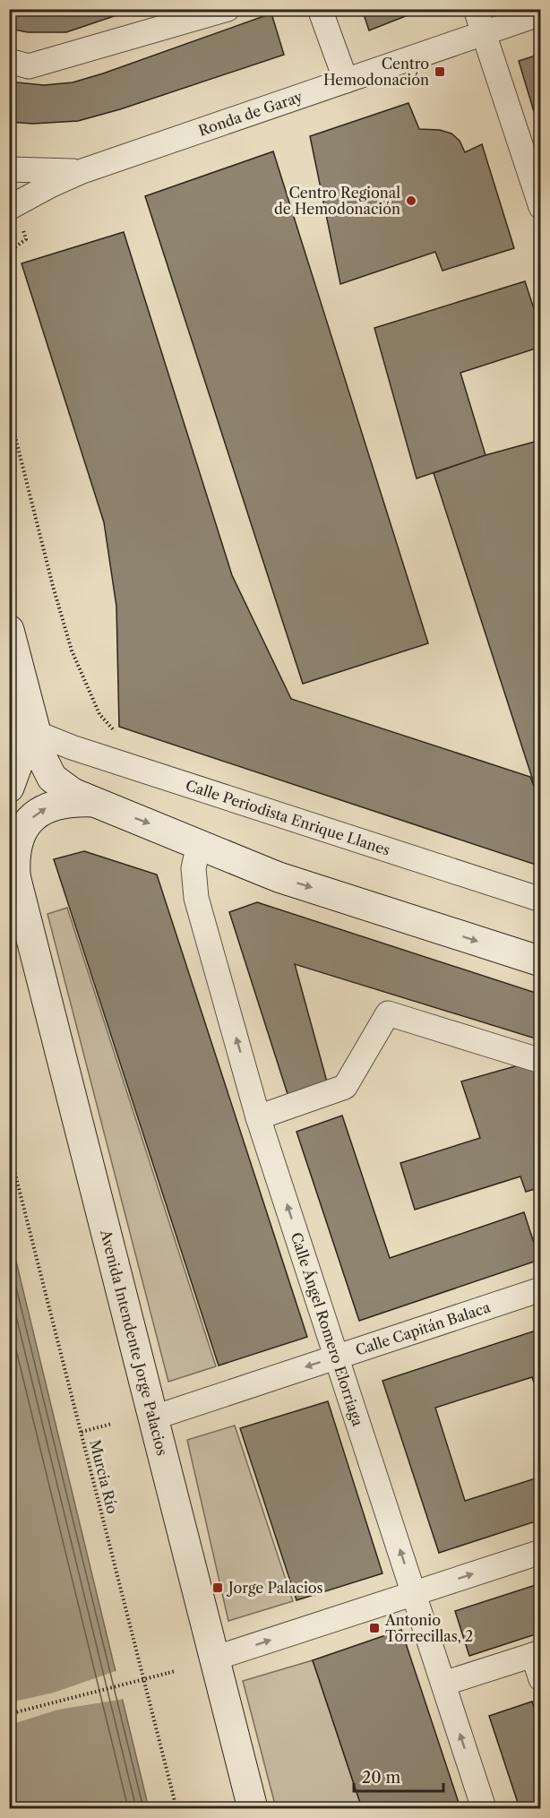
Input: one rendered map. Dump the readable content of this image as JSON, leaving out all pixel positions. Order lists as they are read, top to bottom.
{
  "streets": {
    "main road": ["Avenida Intendente Jorge Palacios"],
    "street": [
      "Ronda de Garay",
      "Calle Periodista Enrique Llanes",
      "Calle Capitán Balaca",
      "Calle Ángel Romero Elorriaga"
    ],
    "path": ["Murcia Río"]
  },
  "crossings": [
    ["Calle Capitán Balaca", "Calle Ángel Romero Elorriaga"],
    ["Calle Capitán Balaca", "Avenida Intendente Jorge Palacios"]
  ],
  "one_way": ["Calle Capitán Balaca", "Calle Ángel Romero Elorriaga"],
  "places": {
    "transit": ["Centro Hemodonación", "Jorge Palacios", "Antonio Torrecillas, 2"],
    "other": ["Centro Regional de Hemodonación"]
  },
  "scale_bar": "20 m"
}
